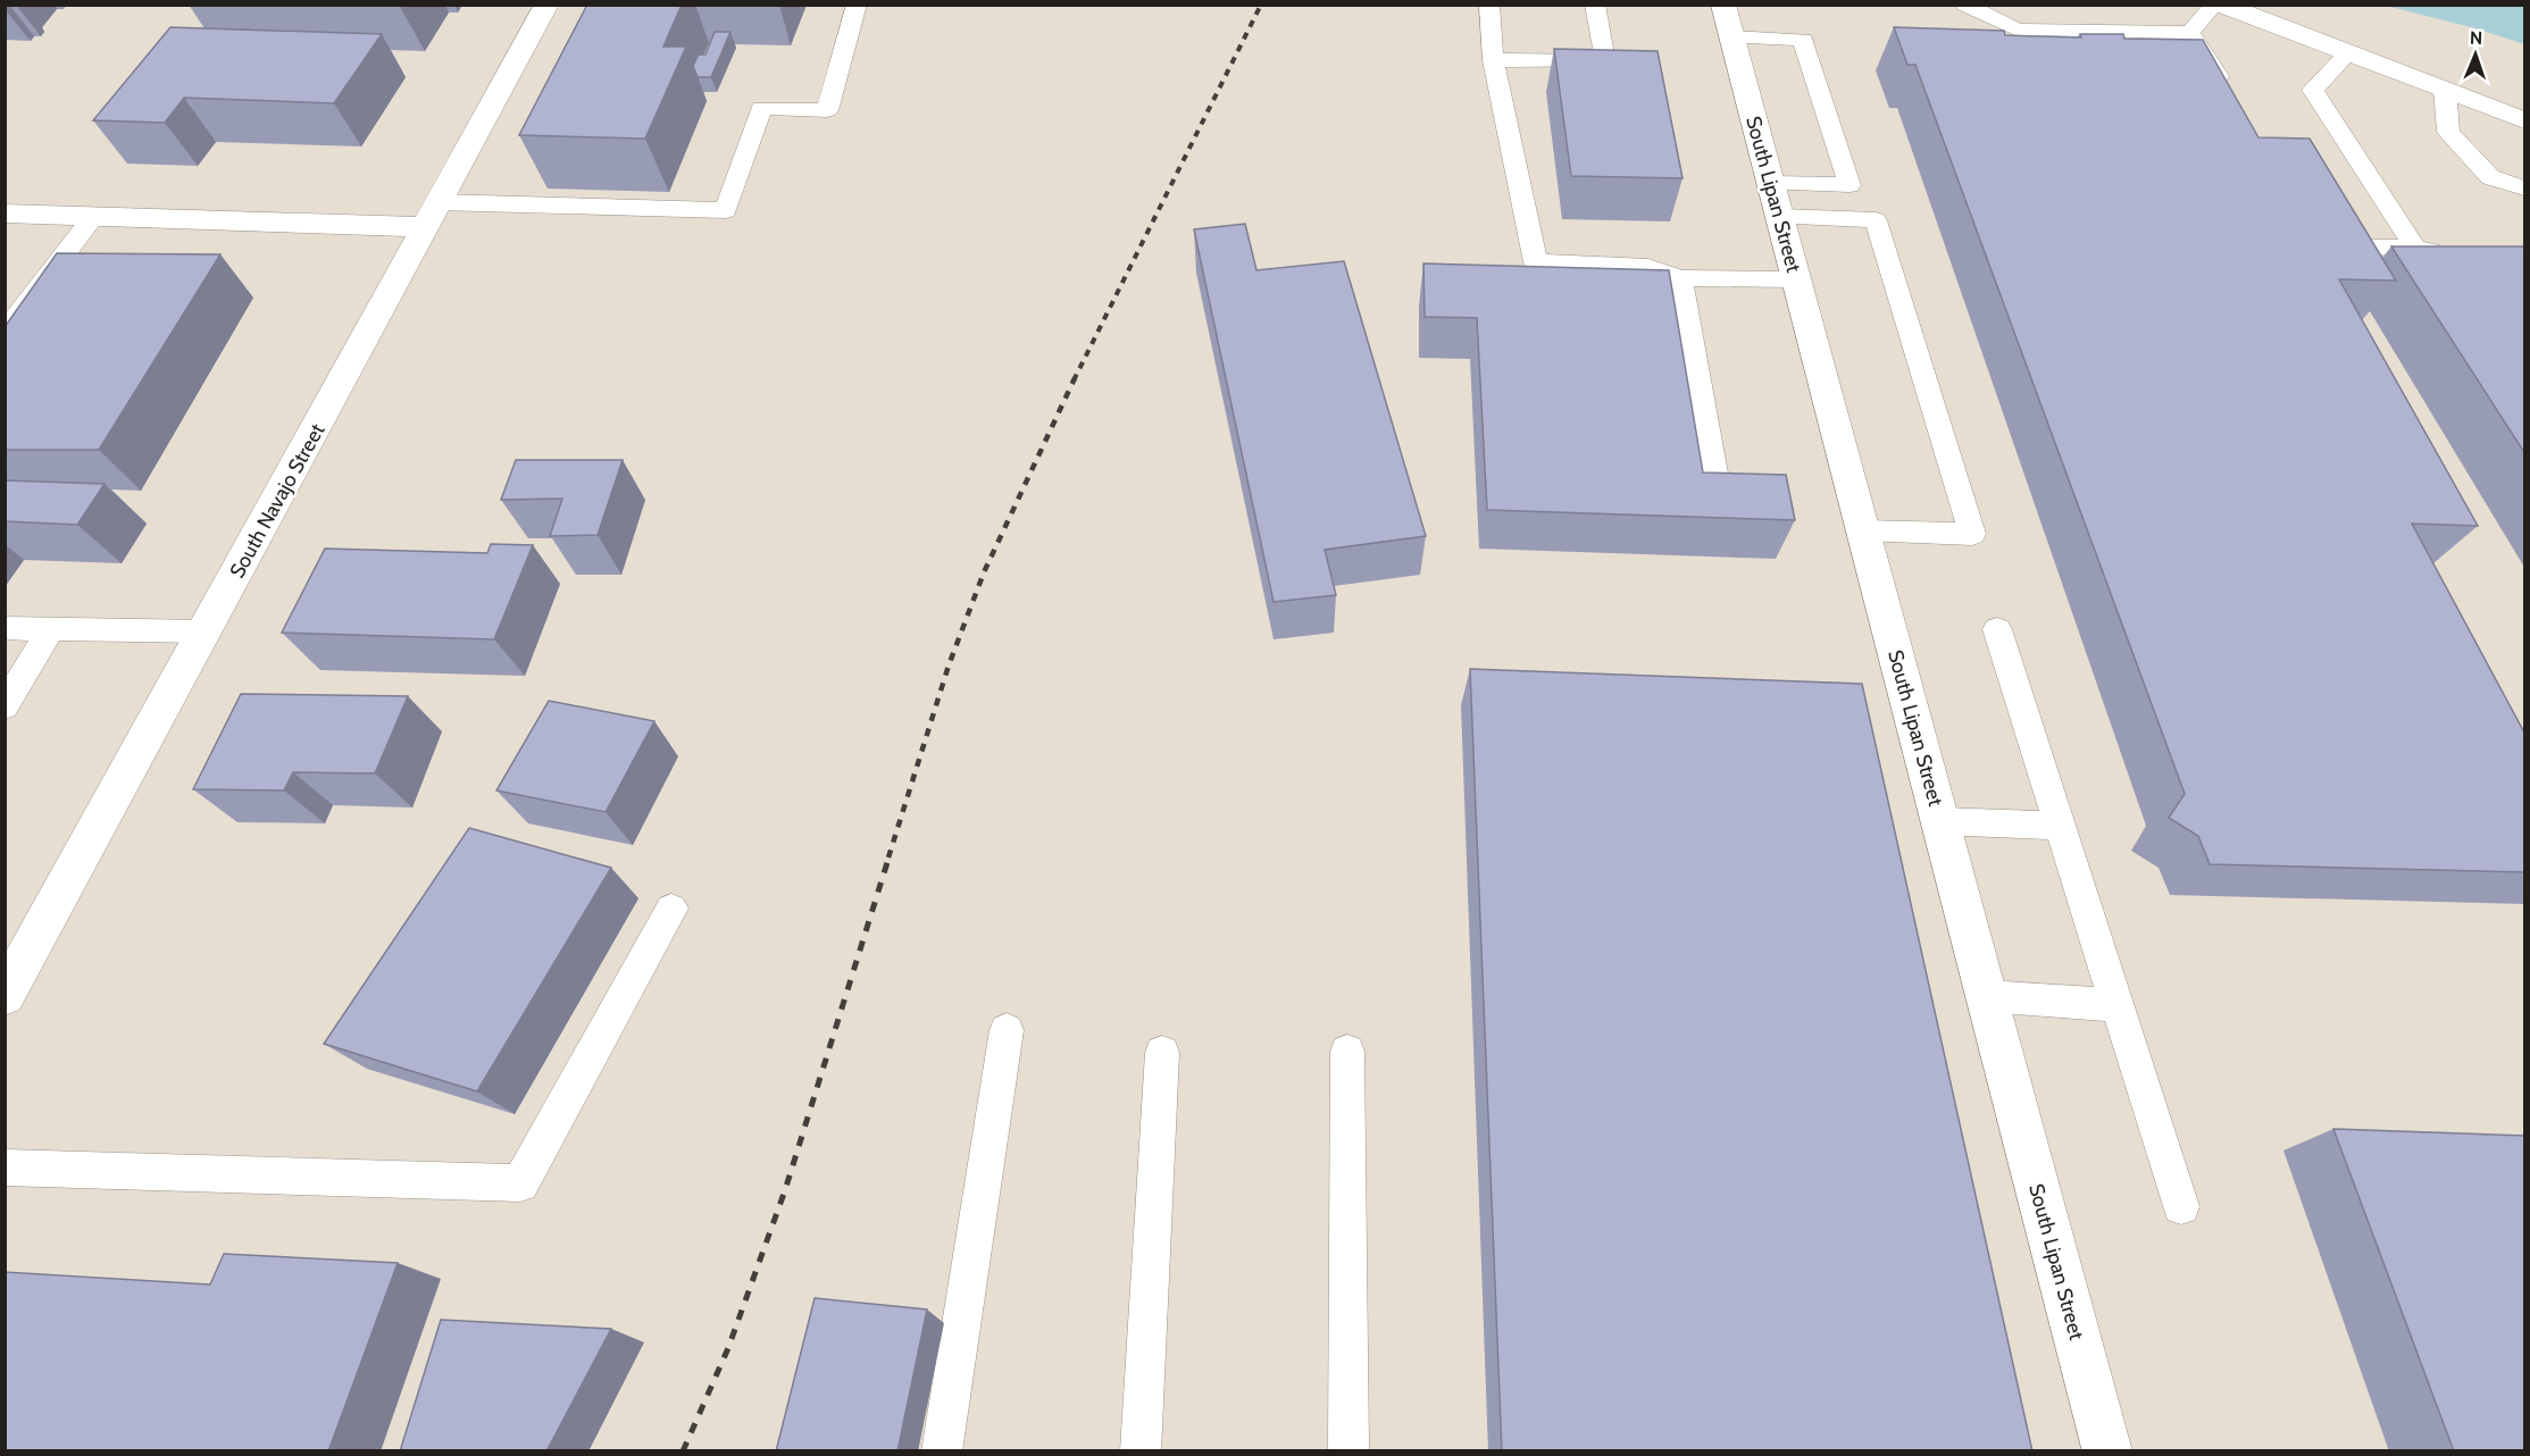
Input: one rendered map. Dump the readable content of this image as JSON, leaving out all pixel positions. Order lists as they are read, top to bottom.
{
  "streets": {
    "street": ["South Lipan Street", "South Navajo Street"]
  },
  "north": "top"
}
